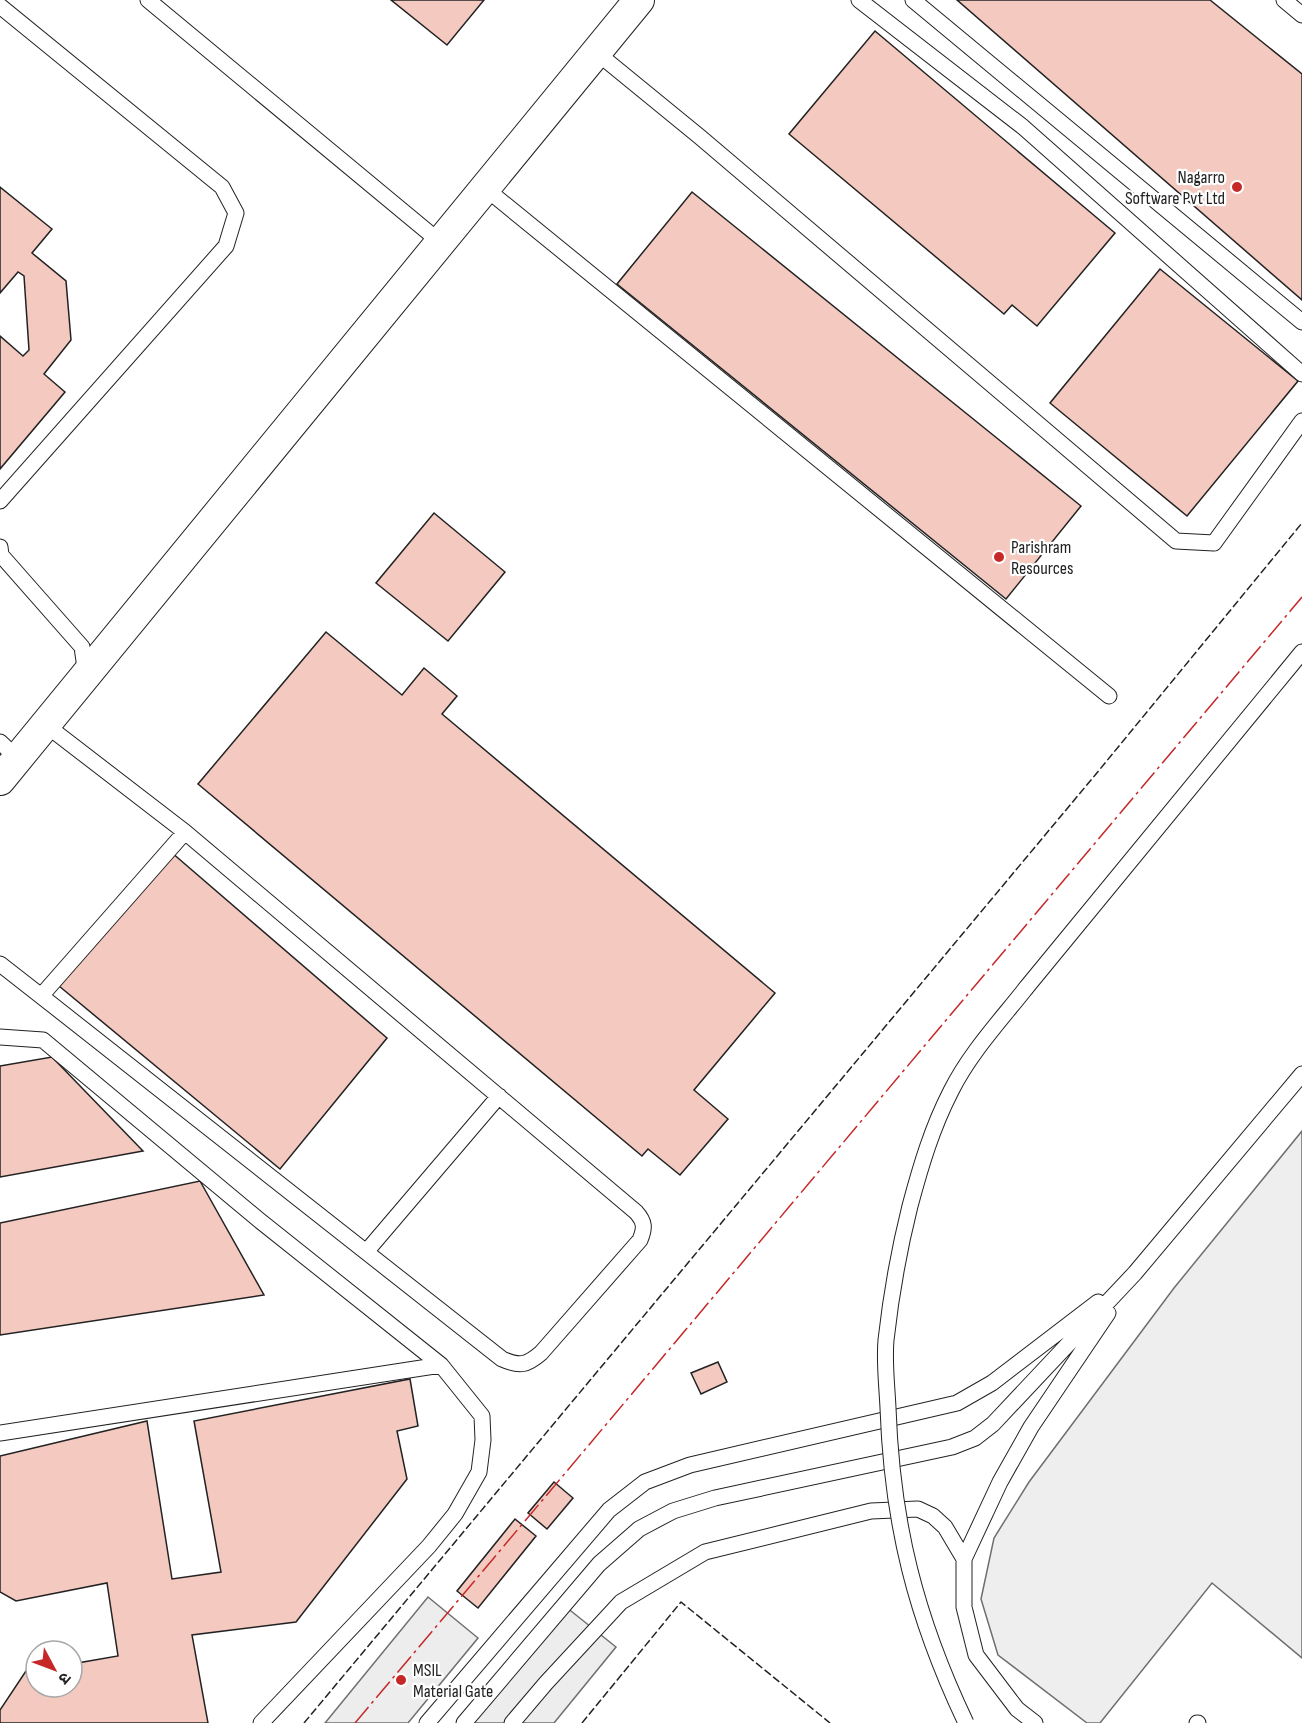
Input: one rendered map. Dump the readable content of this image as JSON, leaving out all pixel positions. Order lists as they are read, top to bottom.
{
  "places": ["Nagarro Software Pvt Ltd", "Parishram Resources", "MSIL Material Gate"],
  "north": "bottom right"
}
